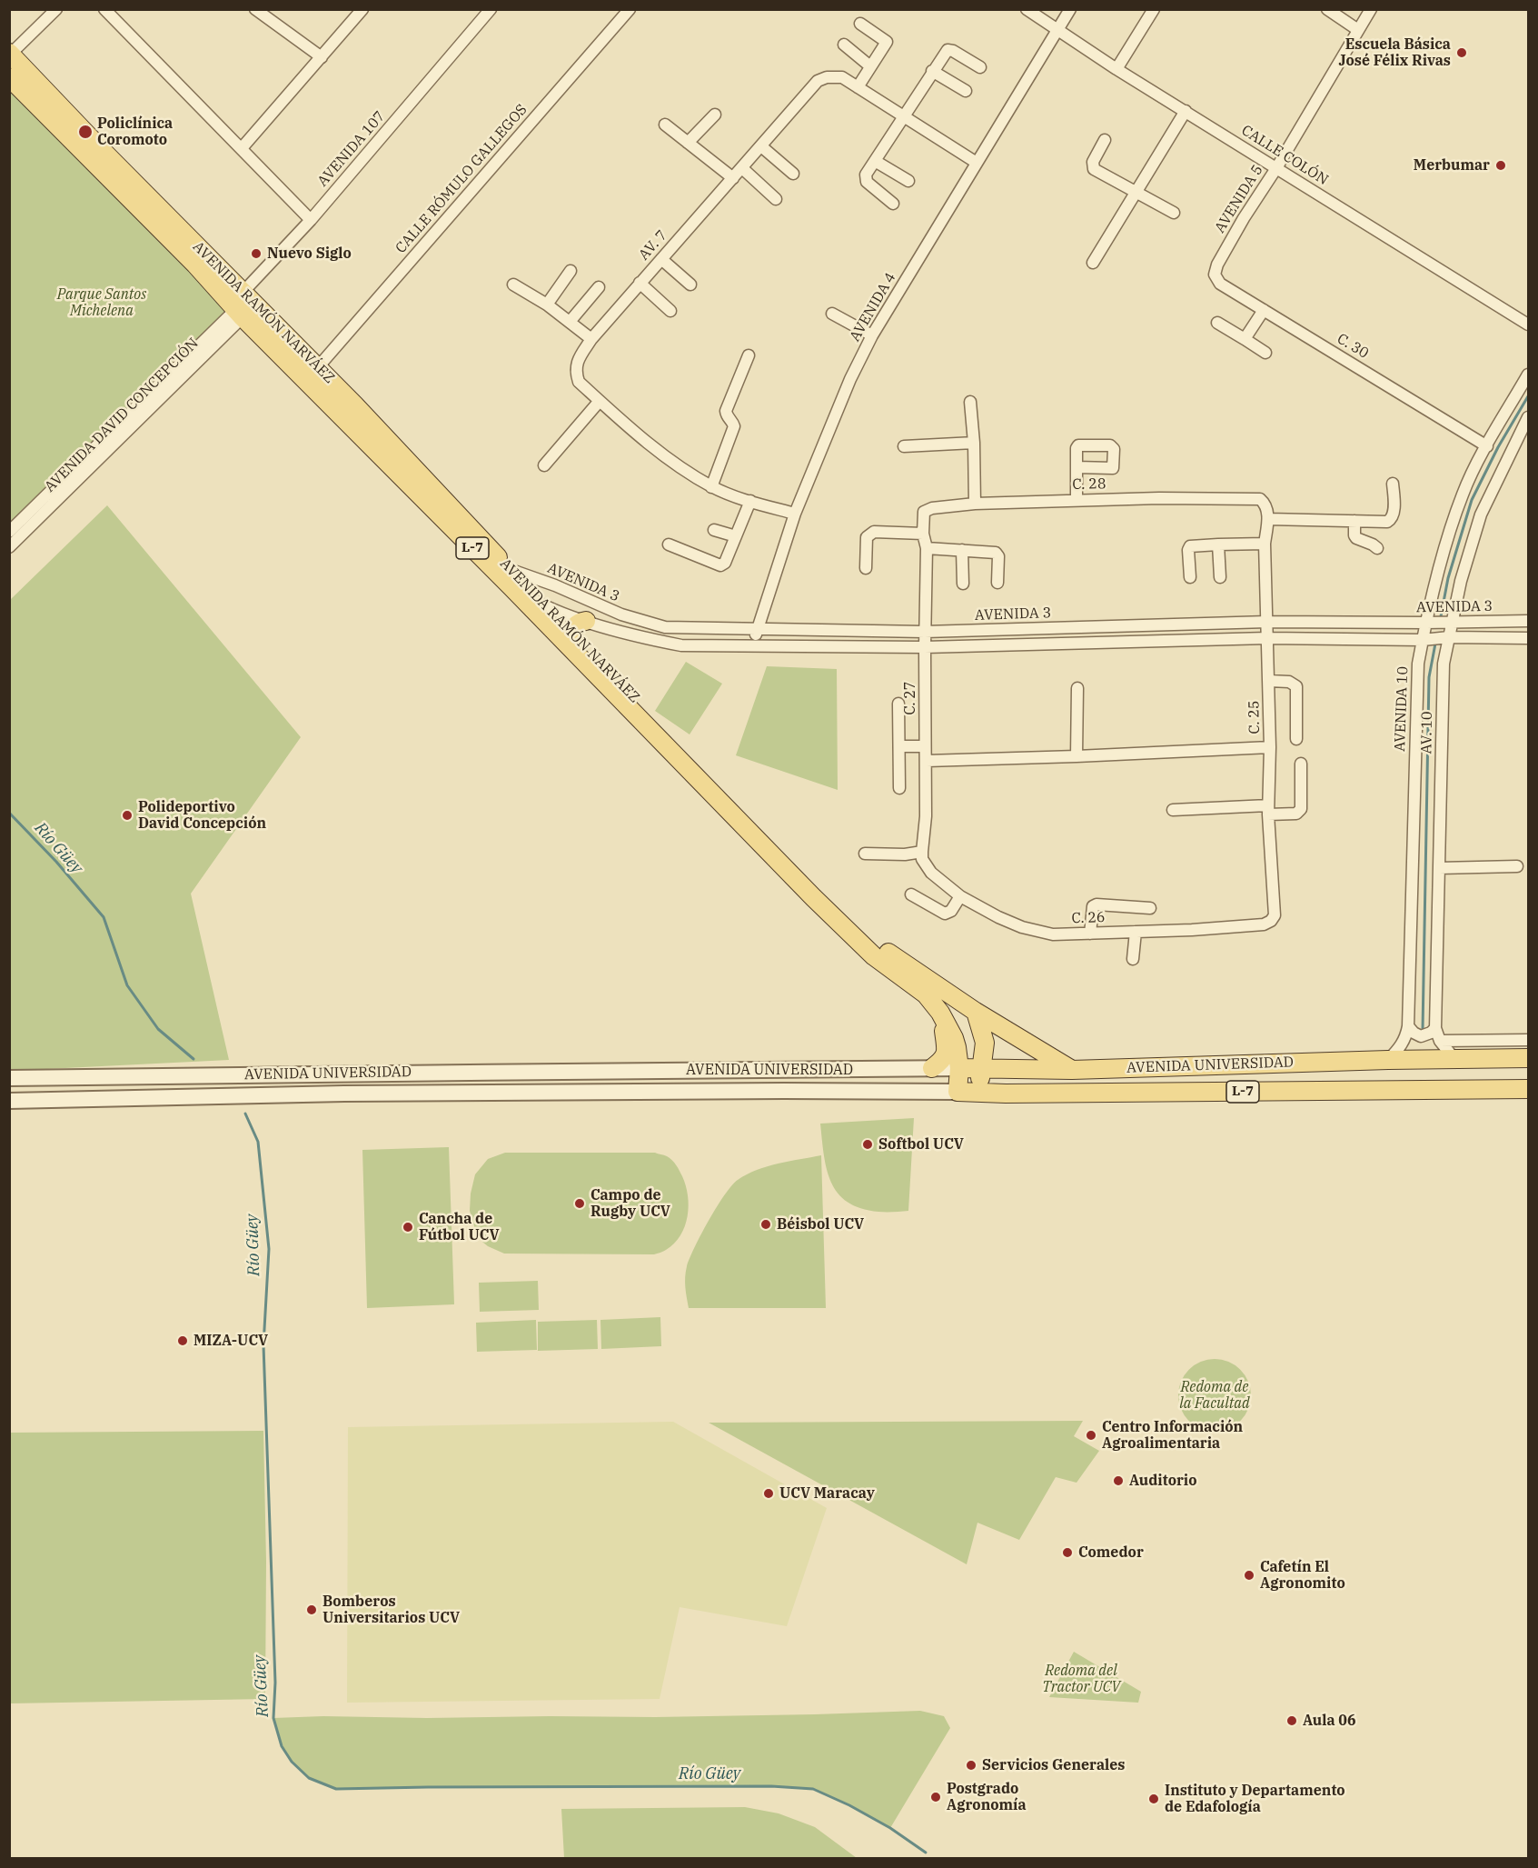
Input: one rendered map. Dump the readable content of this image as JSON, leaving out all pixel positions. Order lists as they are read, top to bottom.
{
  "streets": {
    "main road": ["AVENIDA RAMÓN NARVÁEZ", "L-7", "AVENIDA UNIVERSIDAD"],
    "street": [
      "AVENIDA 107",
      "CALLE COLÓN",
      "CALLE RÓMULO GALLEGOS",
      "AVENIDA 5",
      "AV. 7",
      "AVENIDA 4",
      "C. 30",
      "AVENIDA DAVID CONCEPCIÓN",
      "C. 28",
      "AVENIDA 3",
      "C. 27",
      "AVENIDA 10",
      "C. 25",
      "AV. 10",
      "C. 26"
    ]
  },
  "crossings": [
    ["AVENIDA 107", "AVENIDA RAMÓN NARVÁEZ"],
    ["AVENIDA 107", "AVENIDA DAVID CONCEPCIÓN"],
    ["CALLE COLÓN", "AVENIDA 5"],
    ["CALLE COLÓN", "AVENIDA 4"],
    ["CALLE RÓMULO GALLEGOS", "AVENIDA RAMÓN NARVÁEZ"],
    ["AVENIDA 5", "C. 30"],
    ["AV. 7", "AVENIDA 4"],
    ["AVENIDA 4", "AVENIDA 3"],
    ["AVENIDA RAMÓN NARVÁEZ", "AVENIDA DAVID CONCEPCIÓN"],
    ["AVENIDA RAMÓN NARVÁEZ", "AVENIDA 3"],
    ["AVENIDA RAMÓN NARVÁEZ", "AVENIDA UNIVERSIDAD"],
    ["C. 30", "AVENIDA 10"],
    ["C. 28", "C. 27"],
    ["C. 28", "C. 25"],
    ["AVENIDA 3", "C. 27"],
    ["AVENIDA 3", "AVENIDA 10"],
    ["AVENIDA 3", "C. 25"],
    ["AVENIDA 3", "AV. 10"],
    ["C. 27", "C. 26"],
    ["AVENIDA 10", "AVENIDA UNIVERSIDAD"],
    ["C. 25", "C. 26"],
    ["AV. 10", "AVENIDA UNIVERSIDAD"]
  ],
  "water": ["Río Güey"],
  "parks": ["Parque Santos Michelena", "Redoma de la Facultad", "Redoma del Tractor UCV"],
  "places": [
    "Escuela Básica José Félix Rivas",
    "Policlínica Coromoto",
    "Merbumar",
    "Nuevo Siglo",
    "Polideportivo David Concepción",
    "Softbol UCV",
    "Campo de Rugby UCV",
    "Béisbol UCV",
    "Cancha de Fútbol UCV",
    "MIZA-UCV",
    "Centro Información Agroalimentaria",
    "Auditorio",
    "UCV Maracay",
    "Comedor",
    "Cafetín El Agronomito",
    "Bomberos Universitarios UCV",
    "Aula 06",
    "Servicios Generales",
    "Postgrado Agronomía",
    "Instituto y Departamento de Edafología"
  ]
}
